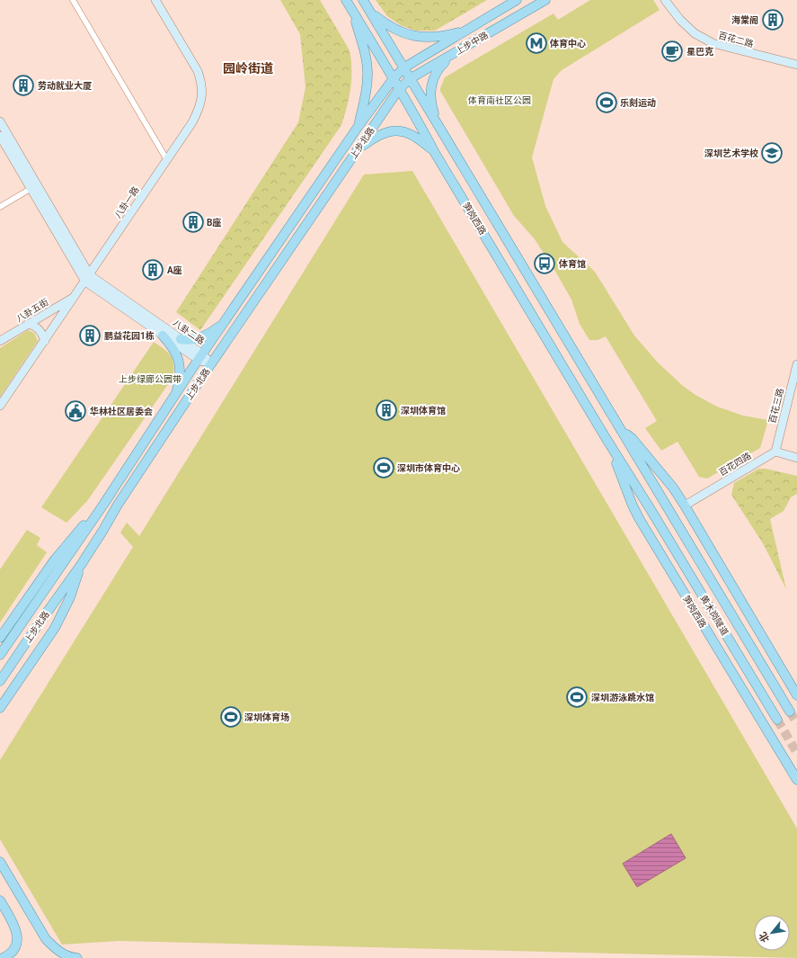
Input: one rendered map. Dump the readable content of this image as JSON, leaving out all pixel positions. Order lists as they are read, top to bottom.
{
  "streets": {
    "main road": [
      "上步中路",
      "上步北路",
      "笋岗西路",
      "黄木岗隧道"
    ],
    "street": [
      "百花二路",
      "八卦一路",
      "八卦五街",
      "八卦二路",
      "百花三路",
      "百花四路"
    ]
  },
  "crossings": [
    ["上步中路", "上步北路"],
    ["上步中路", "笋岗西路"],
    ["上步北路", "笋岗西路"],
    ["上步北路", "八卦二路"],
    ["八卦一路", "八卦五街"],
    ["八卦一路", "八卦二路"],
    ["笋岗西路", "百花四路"],
    ["笋岗西路", "黄木岗隧道"],
    ["百花三路", "百花四路"]
  ],
  "districts": ["园岭街道"],
  "parks": ["体育南社区公园", "上步绿廊公园带"],
  "places": {
    "building": [
      "海棠阁",
      "劳动就业大厦",
      "B座",
      "A座",
      "鹏益花园1栋",
      "深圳体育馆"
    ],
    "metro station": ["体育中心"],
    "cafe": ["星巴克"],
    "sports": [
      "乐刻运动",
      "深圳市体育中心",
      "深圳游泳跳水馆",
      "深圳体育场"
    ],
    "school or university": ["深圳艺术学校"],
    "bus stop": ["体育馆"],
    "public building": ["华林社区居委会"]
  },
  "north": "bottom left"
}
